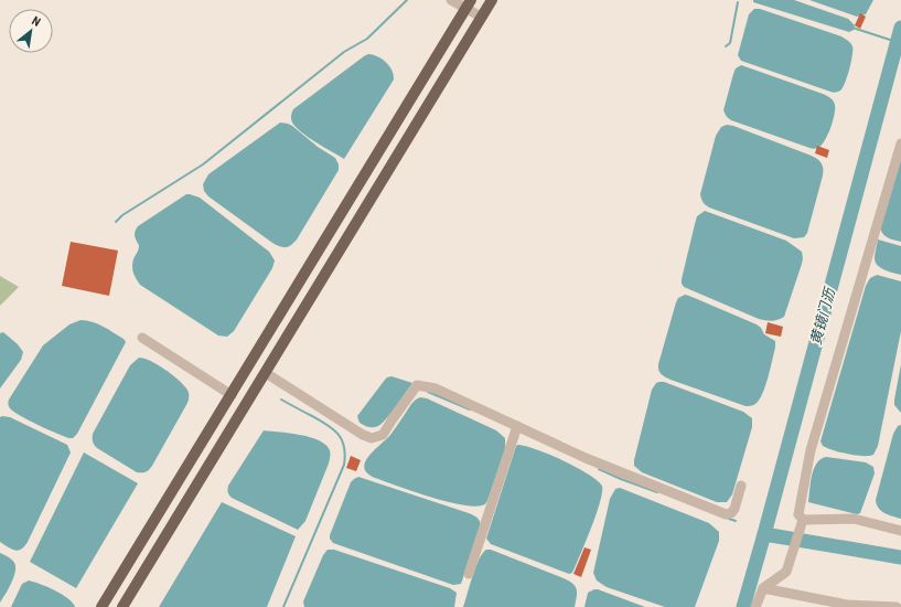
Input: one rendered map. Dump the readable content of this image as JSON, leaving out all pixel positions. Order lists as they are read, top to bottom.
{
  "water": ["黄镜门沥"],
  "north": "top right"
}
